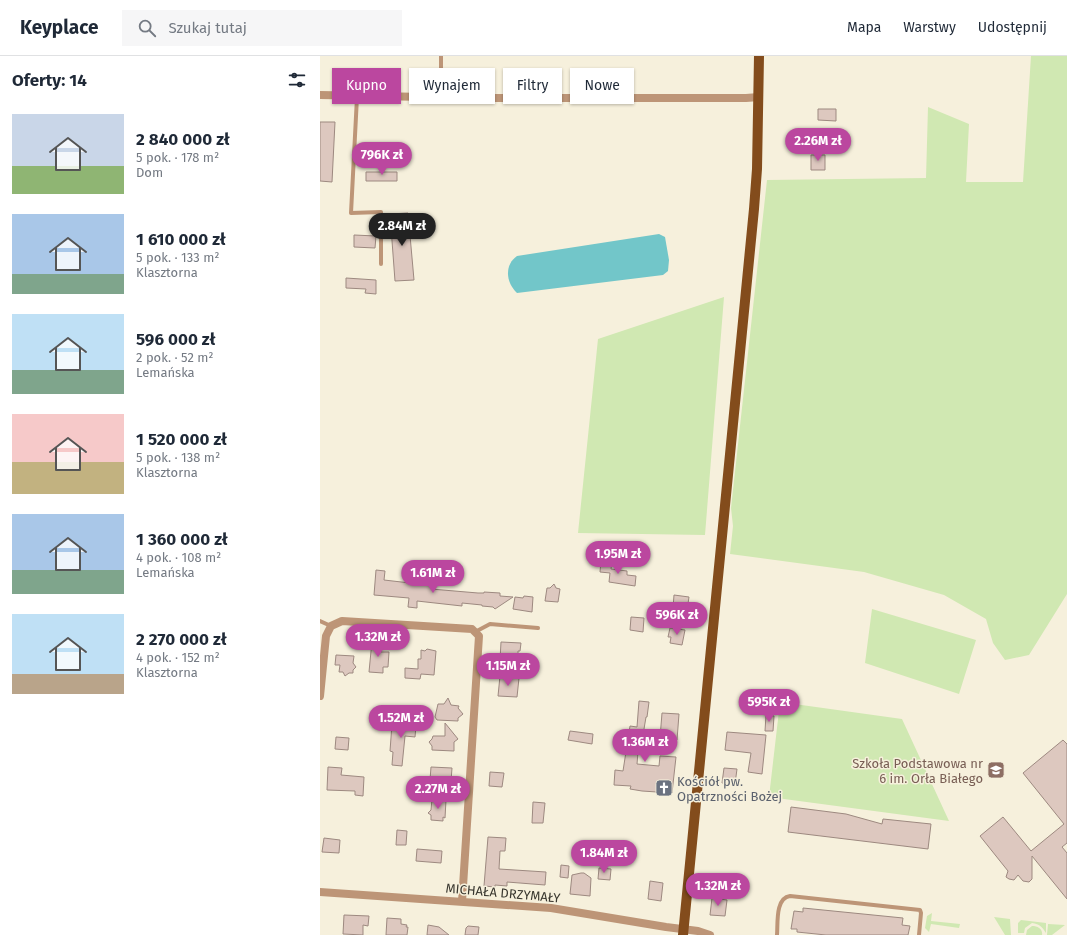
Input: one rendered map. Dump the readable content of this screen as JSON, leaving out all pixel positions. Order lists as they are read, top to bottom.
{
  "streets": {
    "street": ["MICHAŁA DRZYMAŁY"]
  },
  "places": {
    "school or university": ["Szkoła Podstawowa nr 6 im. Orła Białego"],
    "church": ["Kościół pw. Opatrzności Bożej"]
  },
  "page": {
    "header": "Keyplace",
    "search": "Szukaj tutaj",
    "nav": ["Mapa", "Warstwy", "Udostępnij"],
    "heading": "Oferty: 14",
    "chip": [
      "Kupno",
      "Wynajem",
      "Filtry",
      "Nowe"
    ],
    "list": [
      {
        "name": "2 840 000 zł",
        "note": "5 pok. · 178 m² · Dom"
      },
      {
        "name": "1 610 000 zł",
        "note": "5 pok. · 133 m² · Klasztorna"
      },
      {
        "name": "596 000 zł",
        "note": "2 pok. · 52 m² · Lemańska"
      },
      {
        "name": "1 520 000 zł",
        "note": "5 pok. · 138 m² · Klasztorna"
      },
      {
        "name": "1 360 000 zł",
        "note": "4 pok. · 108 m² · Lemańska"
      },
      {
        "name": "2 270 000 zł",
        "note": "4 pok. · 152 m² · Klasztorna"
      }
    ],
    "price": [
      "2.26M zł",
      "796K zł",
      "2.84M zł",
      "1.95M zł",
      "1.61M zł",
      "596K zł",
      "1.32M zł",
      "1.15M zł",
      "595K zł",
      "1.52M zł",
      "1.36M zł",
      "2.27M zł",
      "1.84M zł",
      "1.32M zł"
    ]
  }
}
